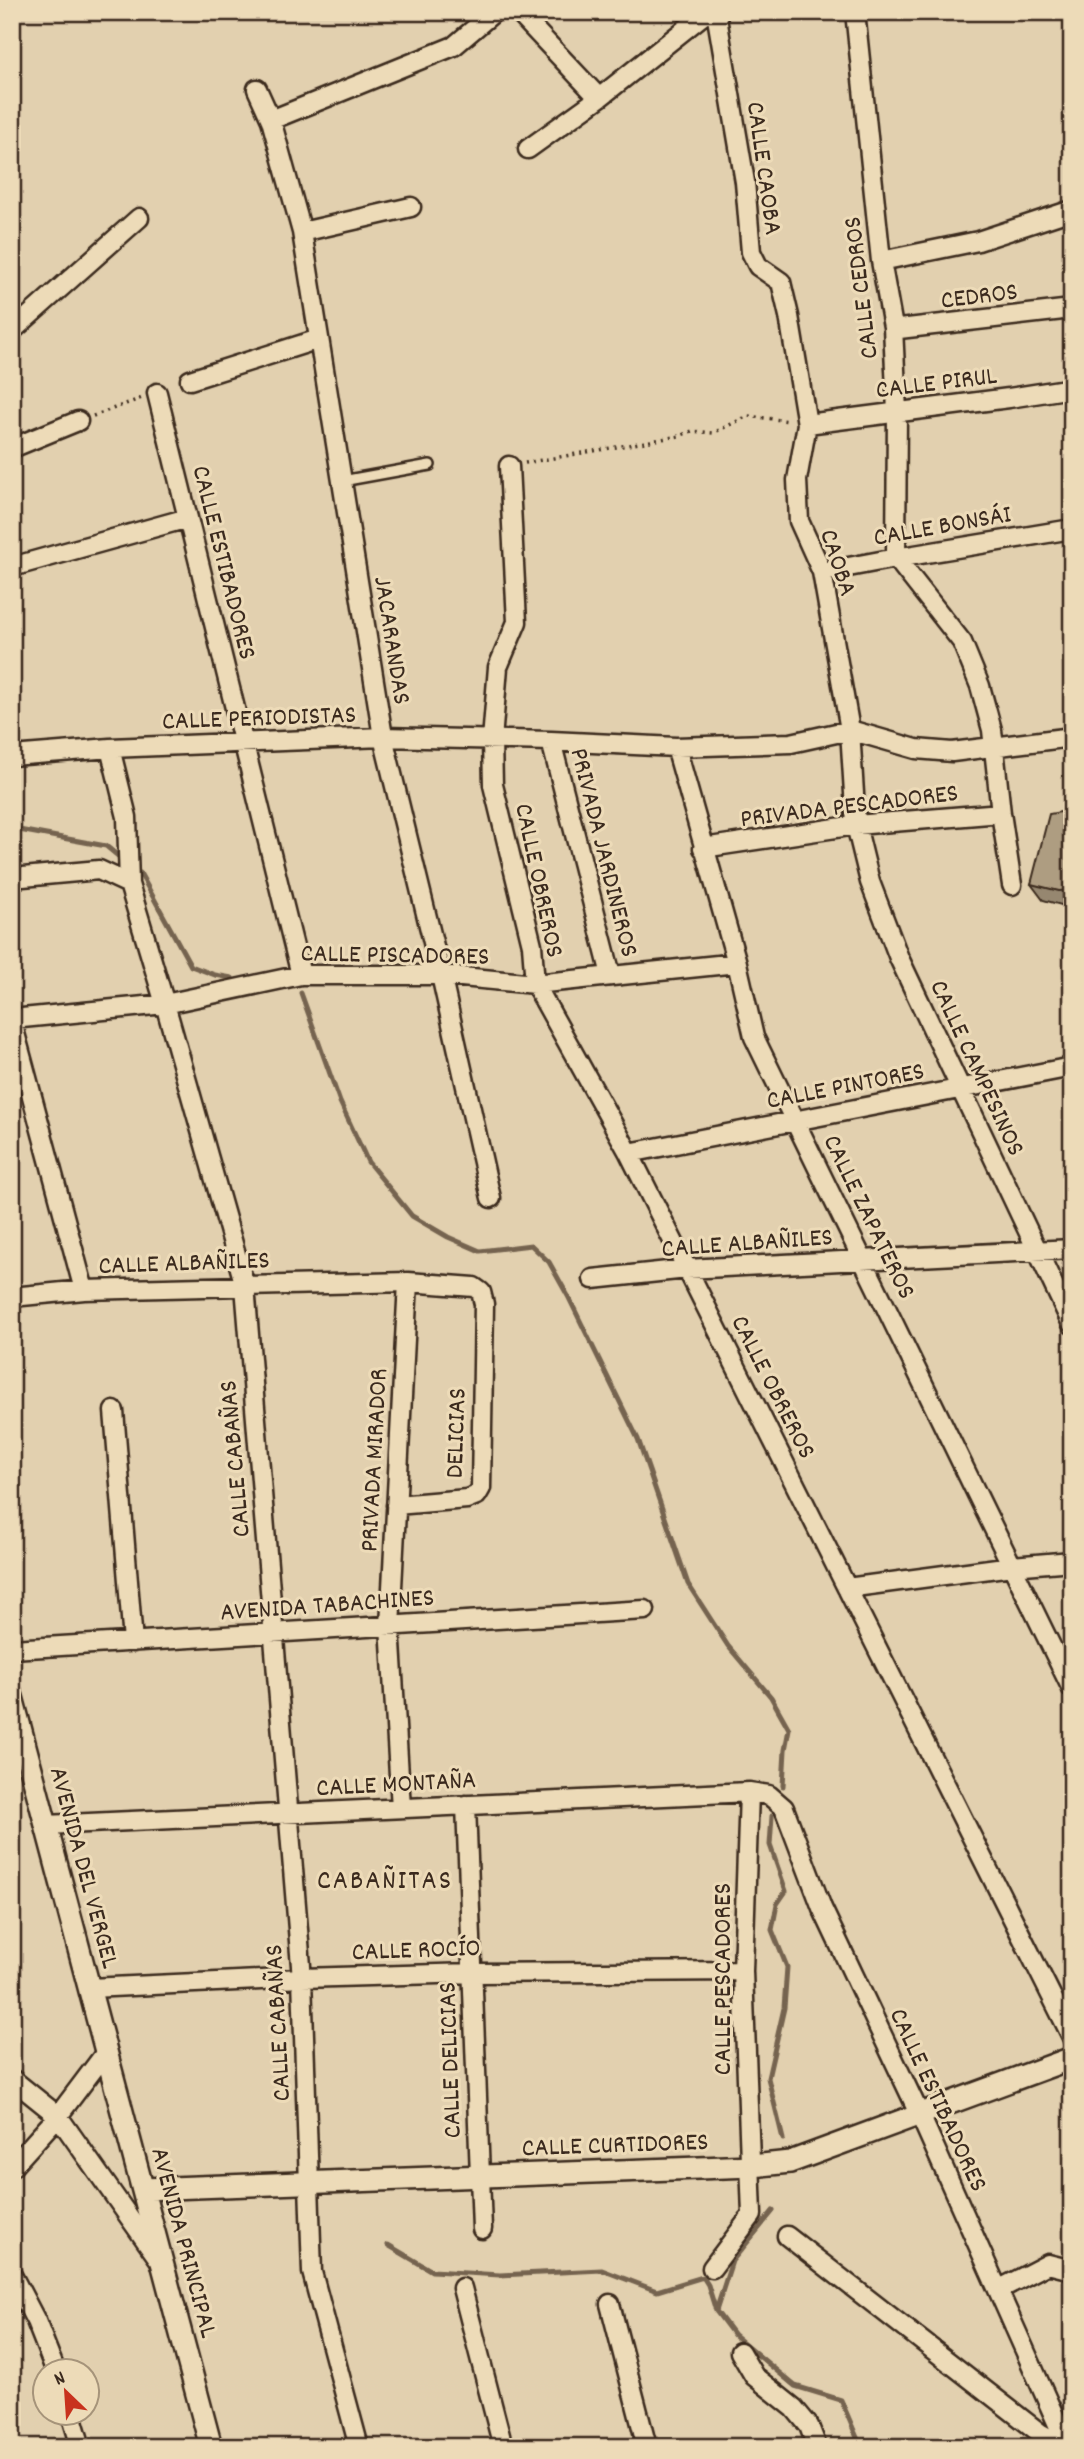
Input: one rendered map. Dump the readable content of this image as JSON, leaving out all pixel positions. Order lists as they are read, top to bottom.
{
  "streets": {
    "street": [
      "CALLE CAOBA",
      "CALLE CEDROS",
      "CEDROS",
      "CALLE PIRUL",
      "CALLE BONSÁI",
      "CALLE ESTIBADORES",
      "CAOBA",
      "JACARANDAS",
      "CALLE PERIODISTAS",
      "PRIVADA PESCADORES",
      "PRIVADA JARDINEROS",
      "CALLE OBREROS",
      "CALLE PISCADORES",
      "CALLE CAMPESINOS",
      "CALLE PINTORES",
      "CALLE ZAPATEROS",
      "CALLE ALBAÑILES",
      "DELICIAS",
      "CALLE CABAÑAS",
      "PRIVADA MIRADOR",
      "AVENIDA TABACHINES",
      "CALLE MONTAÑA",
      "AVENIDA DEL VERGEL",
      "CALLE ROCÍO",
      "CALLE PESCADORES",
      "CALLE DELICIAS",
      "CALLE CURTIDORES",
      "AVENIDA PRINCIPAL"
    ]
  },
  "crossings": [
    ["CALLE CAOBA", "CAOBA"],
    ["CALLE CEDROS", "CEDROS"],
    ["CALLE CEDROS", "CALLE PIRUL"],
    ["CALLE CEDROS", "CALLE BONSÁI"],
    ["CALLE PIRUL", "CAOBA"],
    ["CALLE BONSÁI", "CAOBA"],
    ["CALLE ESTIBADORES", "CALLE PERIODISTAS"],
    ["CALLE ESTIBADORES", "CALLE PISCADORES"],
    ["CALLE ESTIBADORES", "CALLE MONTAÑA"],
    ["CALLE ESTIBADORES", "CALLE PESCADORES"],
    ["CALLE ESTIBADORES", "CALLE CURTIDORES"],
    ["CAOBA", "CALLE PERIODISTAS"],
    ["CAOBA", "PRIVADA PESCADORES"],
    ["CAOBA", "CALLE CAMPESINOS"],
    ["JACARANDAS", "CALLE PERIODISTAS"],
    ["JACARANDAS", "CALLE PISCADORES"],
    ["CALLE PERIODISTAS", "PRIVADA JARDINEROS"],
    ["CALLE PERIODISTAS", "CALLE OBREROS"],
    ["CALLE PERIODISTAS", "CALLE ZAPATEROS"],
    ["CALLE PERIODISTAS", "CALLE CABAÑAS"],
    ["PRIVADA PESCADORES", "CALLE CAMPESINOS"],
    ["PRIVADA PESCADORES", "CALLE ZAPATEROS"],
    ["PRIVADA JARDINEROS", "CALLE PISCADORES"],
    ["CALLE OBREROS", "CALLE PISCADORES"],
    ["CALLE OBREROS", "CALLE PINTORES"],
    ["CALLE OBREROS", "CALLE ALBAÑILES"],
    ["CALLE PISCADORES", "CALLE ZAPATEROS"],
    ["CALLE PISCADORES", "CALLE CABAÑAS"],
    ["CALLE CAMPESINOS", "CALLE PINTORES"],
    ["CALLE CAMPESINOS", "CALLE ALBAÑILES"],
    ["CALLE PINTORES", "CALLE ZAPATEROS"],
    ["CALLE ZAPATEROS", "CALLE ALBAÑILES"],
    ["CALLE ALBAÑILES", "DELICIAS"],
    ["CALLE ALBAÑILES", "CALLE CABAÑAS"],
    ["CALLE ALBAÑILES", "PRIVADA MIRADOR"],
    ["DELICIAS", "PRIVADA MIRADOR"],
    ["CALLE CABAÑAS", "AVENIDA TABACHINES"],
    ["CALLE CABAÑAS", "CALLE MONTAÑA"],
    ["CALLE CABAÑAS", "CALLE ROCÍO"],
    ["CALLE CABAÑAS", "CALLE CURTIDORES"],
    ["PRIVADA MIRADOR", "AVENIDA TABACHINES"],
    ["PRIVADA MIRADOR", "CALLE MONTAÑA"],
    ["CALLE MONTAÑA", "AVENIDA DEL VERGEL"],
    ["CALLE MONTAÑA", "CALLE PESCADORES"],
    ["CALLE MONTAÑA", "CALLE DELICIAS"],
    ["AVENIDA DEL VERGEL", "CALLE ROCÍO"],
    ["AVENIDA DEL VERGEL", "AVENIDA PRINCIPAL"],
    ["CALLE ROCÍO", "CALLE PESCADORES"],
    ["CALLE ROCÍO", "CALLE DELICIAS"],
    ["CALLE PESCADORES", "CALLE CURTIDORES"],
    ["CALLE DELICIAS", "CALLE CURTIDORES"],
    ["CALLE CURTIDORES", "AVENIDA PRINCIPAL"]
  ],
  "districts": ["CABAÑITAS"],
  "north": "top left"
}
